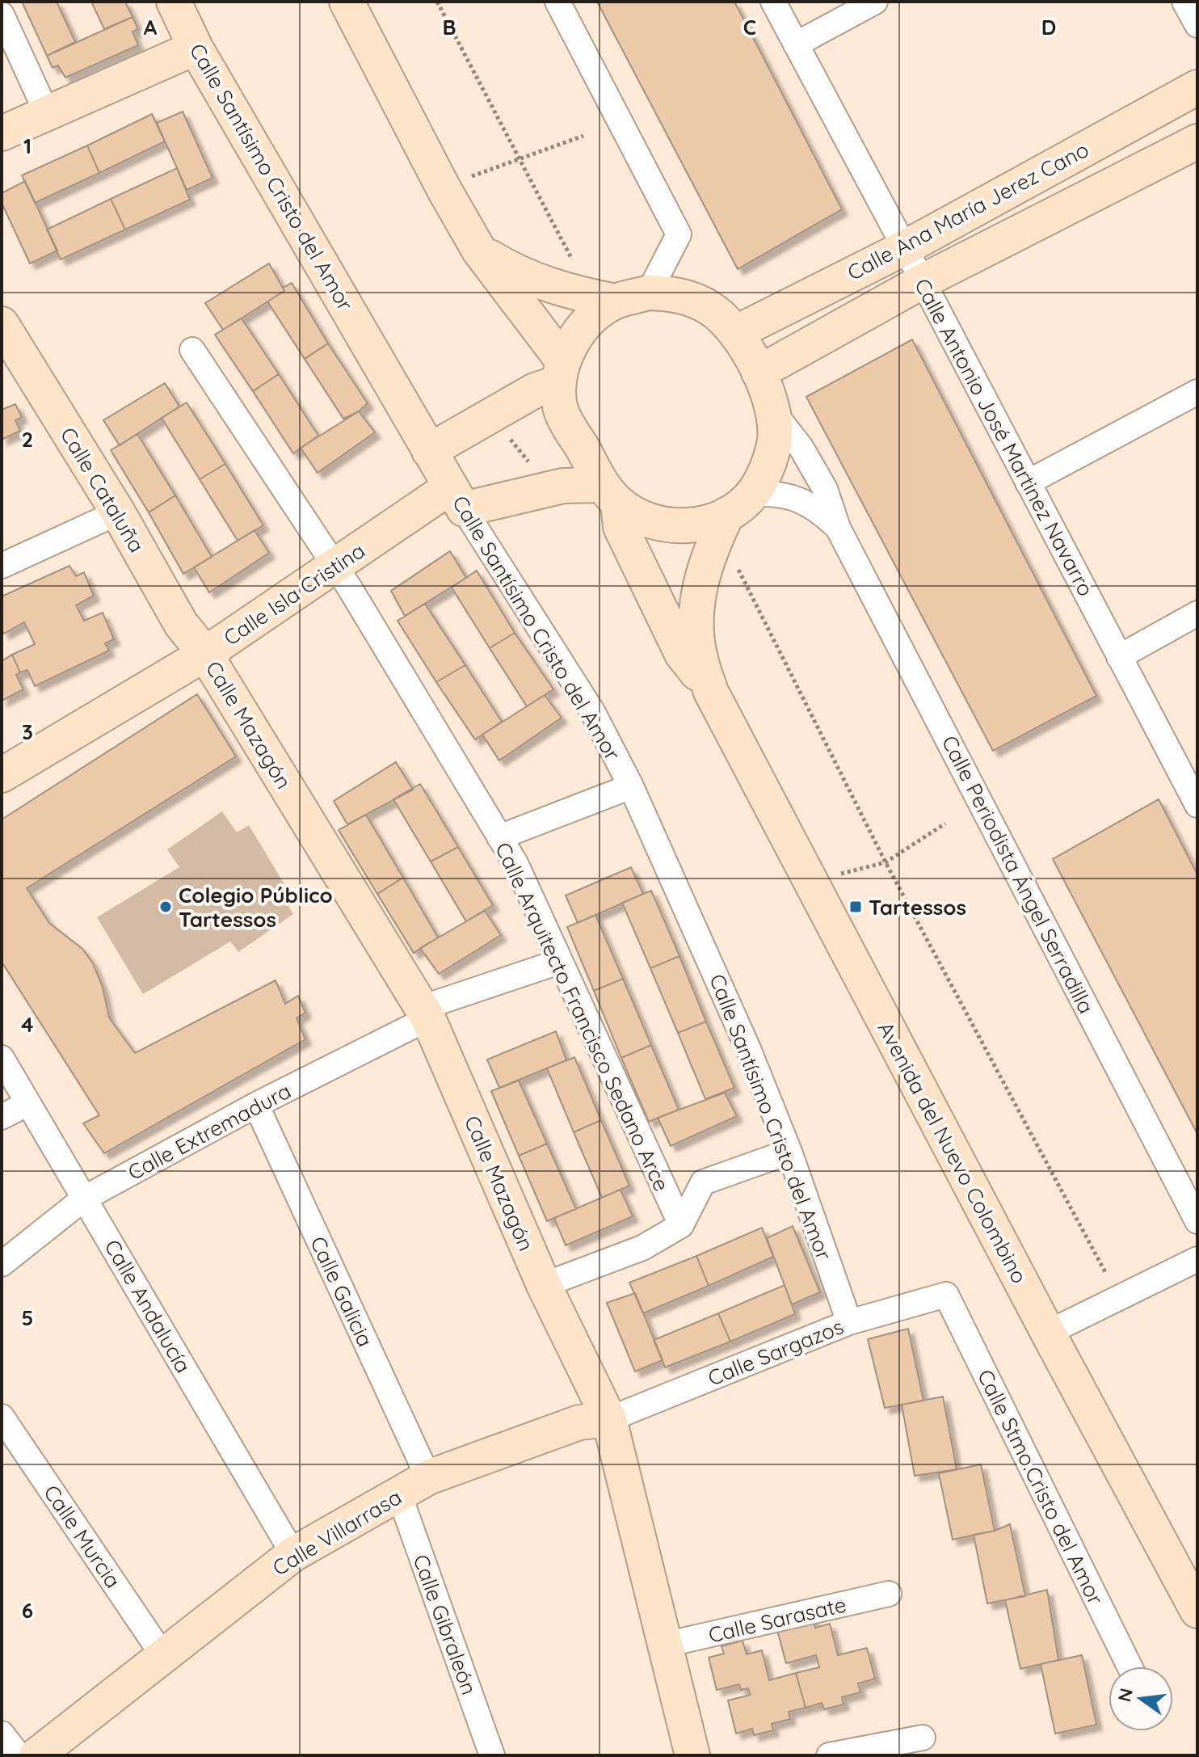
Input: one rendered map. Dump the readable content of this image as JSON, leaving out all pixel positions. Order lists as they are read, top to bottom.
{
  "streets": {
    "street": [
      "Calle Santísimo Cristo del Amor",
      "Calle Ana María Jerez Cano",
      "Calle Antonio José Martinez Navarro",
      "Calle Cataluña",
      "Calle Isla Cristina",
      "Calle Mazagón",
      "Calle Periodista Ángel Serradilla",
      "Calle Arquitecto Francisco Sedano Arce",
      "Calle Extremadura",
      "Avenida del Nuevo Colombino",
      "Calle Galicia",
      "Calle Andalucía",
      "Calle Sargazos",
      "Calle Stmo.Cristo del Amor",
      "Calle Villarrasa",
      "Calle Murcia",
      "Calle Sarasate",
      "Calle Gibraleón"
    ]
  },
  "crossings": [
    ["Calle Santísimo Cristo del Amor", "Calle Isla Cristina"],
    ["Calle Santísimo Cristo del Amor", "Calle Sargazos"],
    ["Calle Ana María Jerez Cano", "Calle Antonio José Martinez Navarro"],
    ["Calle Ana María Jerez Cano", "Calle Periodista Ángel Serradilla"],
    ["Calle Ana María Jerez Cano", "Avenida del Nuevo Colombino"],
    ["Calle Cataluña", "Calle Isla Cristina"],
    ["Calle Cataluña", "Calle Mazagón"],
    ["Calle Isla Cristina", "Calle Mazagón"],
    ["Calle Isla Cristina", "Calle Arquitecto Francisco Sedano Arce"],
    ["Calle Mazagón", "Calle Extremadura"],
    ["Calle Mazagón", "Calle Sargazos"],
    ["Calle Mazagón", "Calle Villarrasa"],
    ["Calle Mazagón", "Calle Sarasate"],
    ["Calle Periodista Ángel Serradilla", "Avenida del Nuevo Colombino"],
    ["Calle Arquitecto Francisco Sedano Arce", "Calle Extremadura"],
    ["Calle Extremadura", "Calle Galicia"],
    ["Calle Extremadura", "Calle Andalucía"],
    ["Calle Galicia", "Calle Villarrasa"],
    ["Calle Andalucía", "Calle Villarrasa"],
    ["Calle Sargazos", "Calle Stmo.Cristo del Amor"],
    ["Calle Sargazos", "Calle Villarrasa"],
    ["Calle Villarrasa", "Calle Murcia"],
    ["Calle Villarrasa", "Calle Gibraleón"]
  ],
  "places": {
    "other": ["Colegio Público Tartessos"],
    "transit": ["Tartessos"]
  },
  "north": "left",
  "grid": {
    "columns": [
      "A",
      "B",
      "C",
      "D"
    ],
    "rows": [
      "1",
      "2",
      "3",
      "4",
      "5",
      "6"
    ]
  }
}
